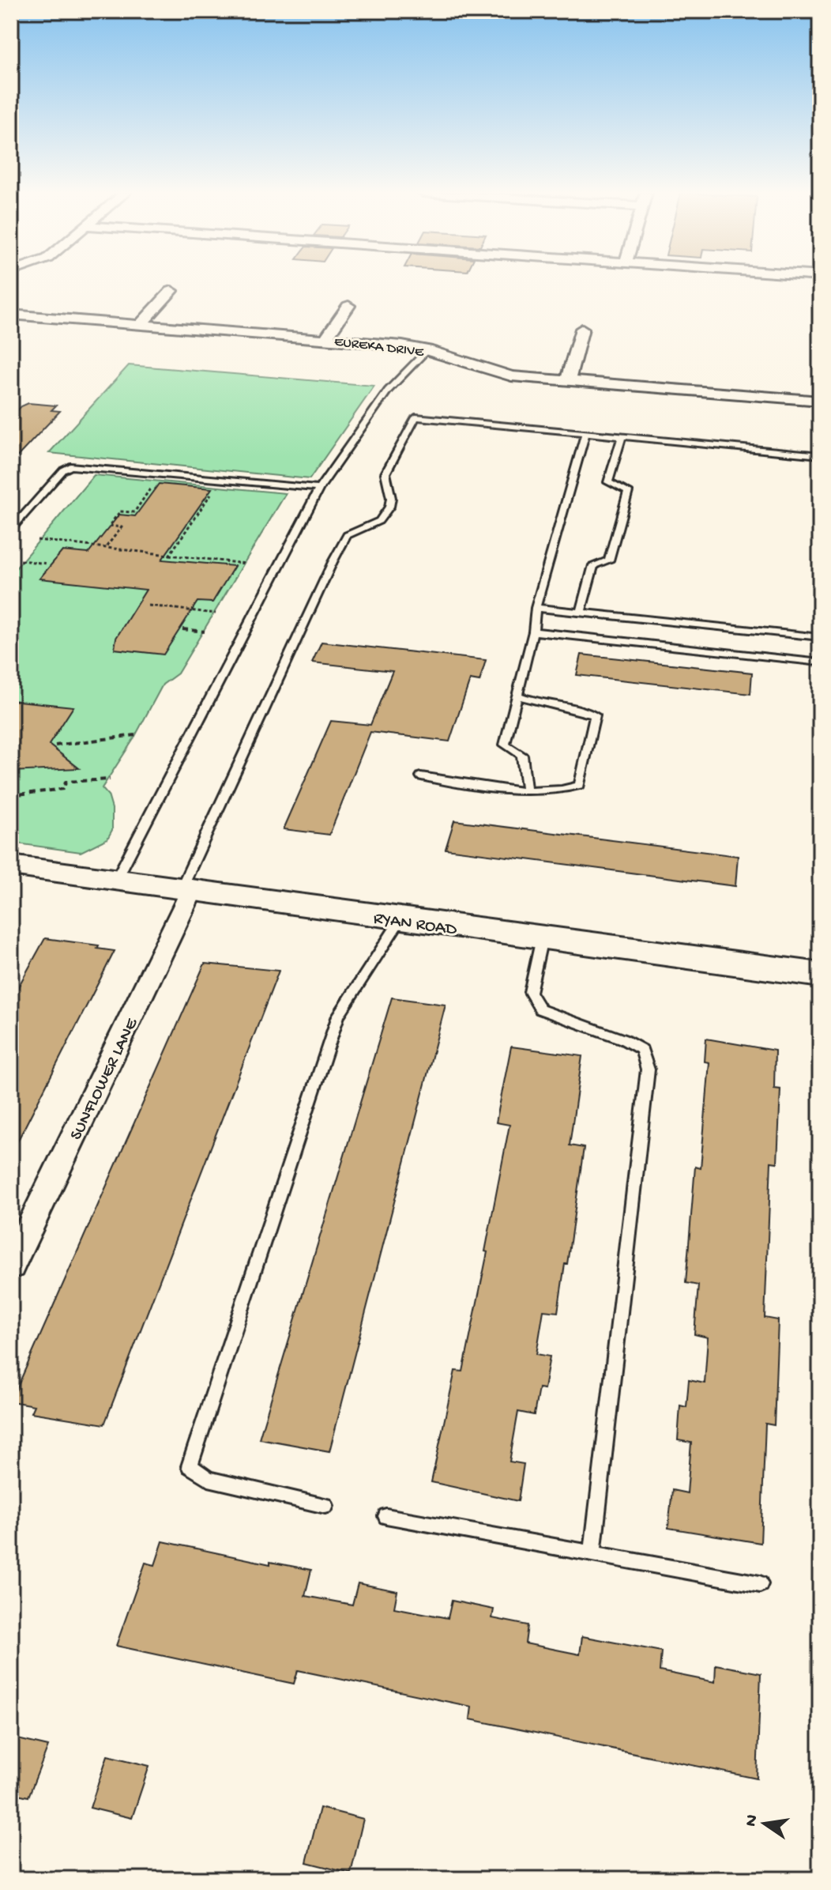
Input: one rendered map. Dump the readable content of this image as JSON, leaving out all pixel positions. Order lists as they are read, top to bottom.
{
  "streets": {
    "main road": ["RYAN ROAD"],
    "street": ["EUREKA DRIVE", "SUNFLOWER LANE"]
  },
  "crossings": [
    ["RYAN ROAD", "SUNFLOWER LANE"]
  ],
  "north": "left"
}
